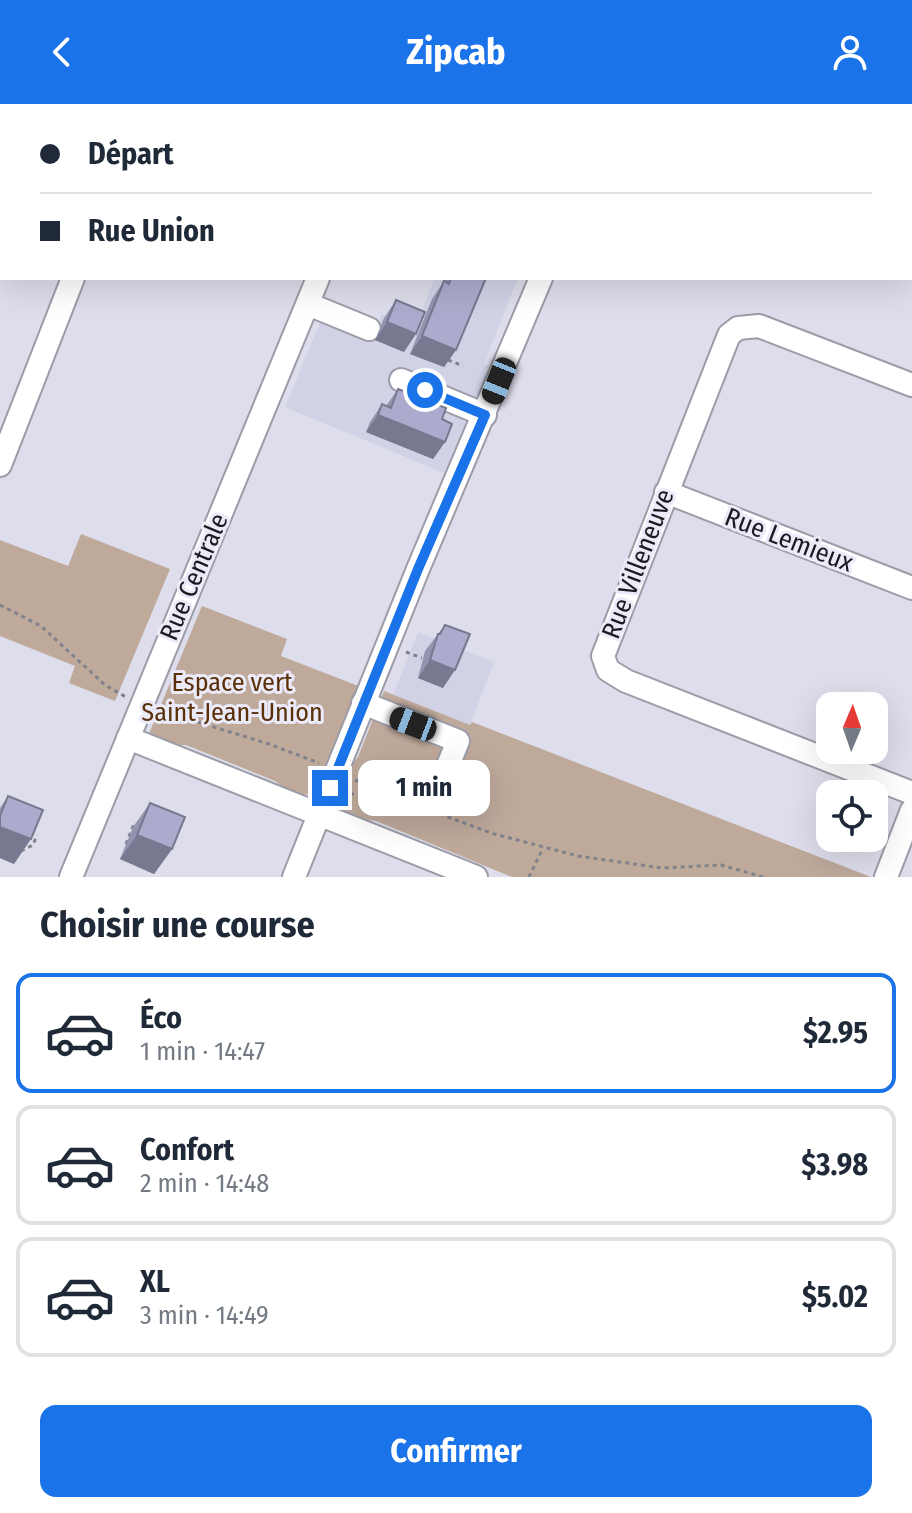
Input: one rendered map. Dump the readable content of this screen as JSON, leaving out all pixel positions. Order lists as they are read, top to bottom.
{
  "streets": {
    "street": ["Rue Lemieux", "Rue Villeneuve", "Rue Centrale"]
  },
  "crossings": [
    ["Rue Lemieux", "Rue Villeneuve"]
  ],
  "parks": ["Espace vert Saint-Jean-Union"],
  "north": "top",
  "page": {
    "header": "Zipcab",
    "banner": ["Départ", "Rue Union"],
    "bubble": "1 min",
    "heading": "Choisir une course",
    "list": [
      {
        "name": "Éco",
        "note": "1 min · 14:47",
        "value": "$2.95"
      },
      {
        "name": "Confort",
        "note": "2 min · 14:48",
        "value": "$3.98"
      },
      {
        "name": "XL",
        "note": "3 min · 14:49",
        "value": "$5.02"
      }
    ],
    "buttons": "Confirmer"
  }
}
